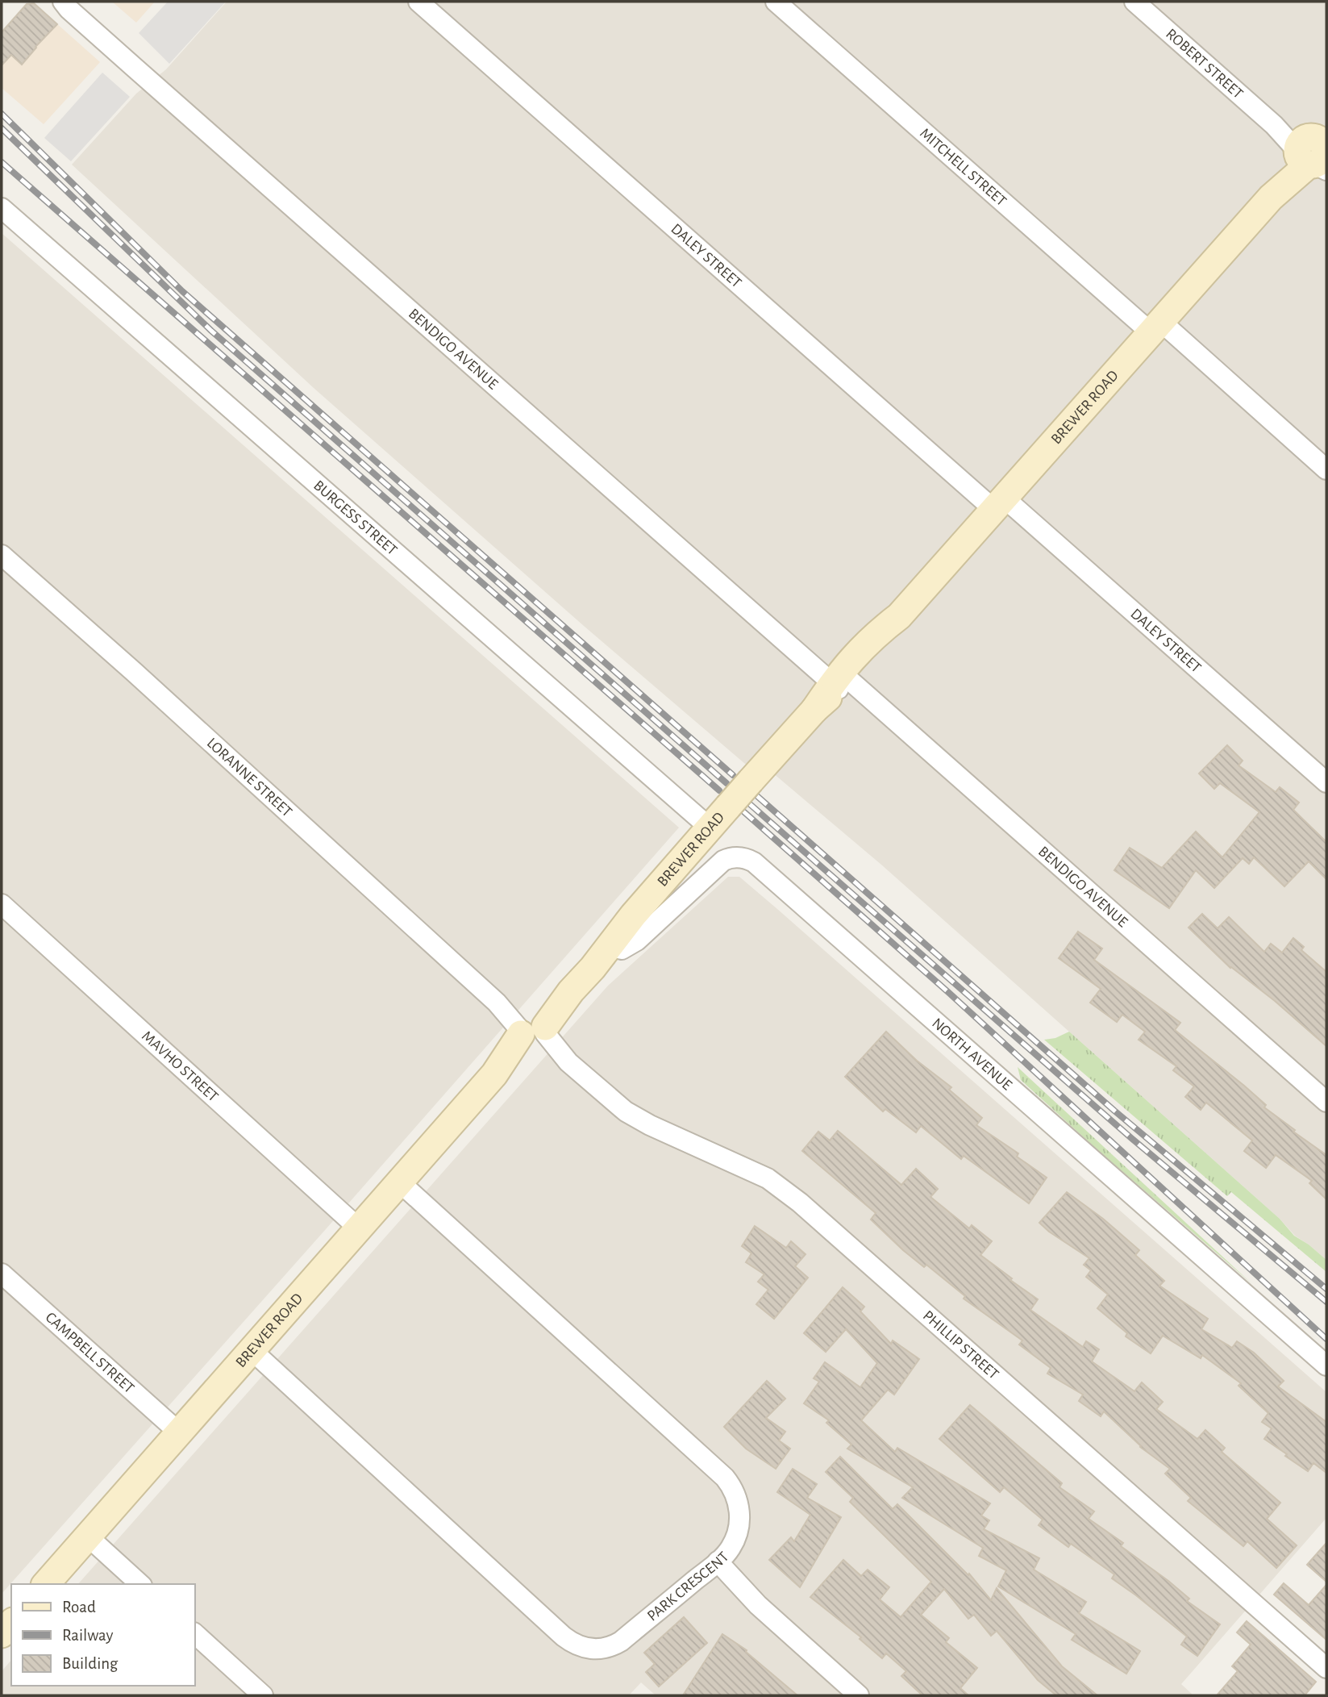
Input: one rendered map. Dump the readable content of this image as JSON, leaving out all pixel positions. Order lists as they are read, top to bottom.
{
  "streets": {
    "street": [
      "ROBERT STREET",
      "MITCHELL STREET",
      "DALEY STREET",
      "BENDIGO AVENUE",
      "BREWER ROAD",
      "BURGESS STREET",
      "LORANNE STREET",
      "NORTH AVENUE",
      "MAVHO STREET",
      "PHILLIP STREET",
      "CAMPBELL STREET",
      "PARK CRESCENT"
    ]
  },
  "crossings": [
    ["ROBERT STREET", "BREWER ROAD"],
    ["MITCHELL STREET", "BREWER ROAD"],
    ["DALEY STREET", "BREWER ROAD"],
    ["BENDIGO AVENUE", "BREWER ROAD"],
    ["BREWER ROAD", "BURGESS STREET"],
    ["BREWER ROAD", "LORANNE STREET"],
    ["BREWER ROAD", "NORTH AVENUE"],
    ["BREWER ROAD", "MAVHO STREET"],
    ["BREWER ROAD", "PHILLIP STREET"],
    ["BREWER ROAD", "CAMPBELL STREET"],
    ["BREWER ROAD", "PARK CRESCENT"],
    ["LORANNE STREET", "PHILLIP STREET"]
  ],
  "legend": ["Road", "Railway", "Building"]
}
